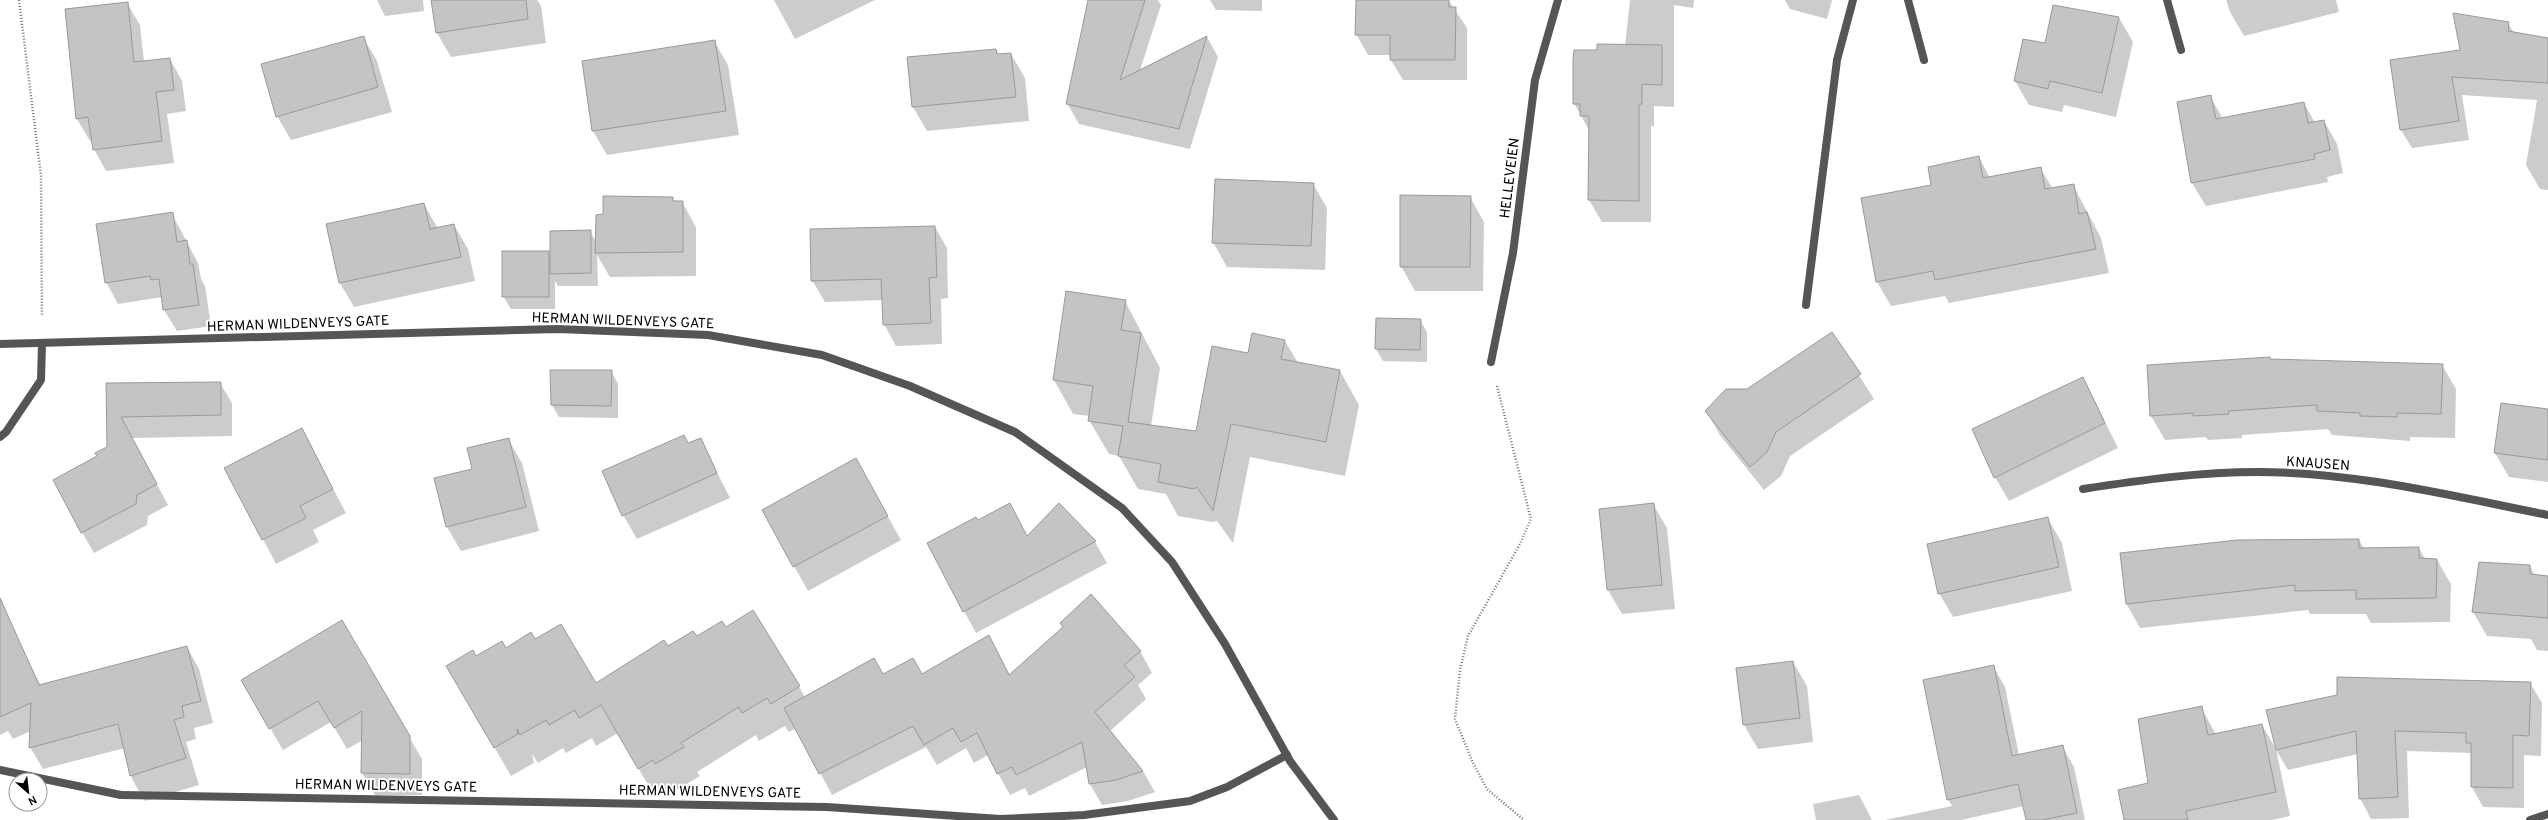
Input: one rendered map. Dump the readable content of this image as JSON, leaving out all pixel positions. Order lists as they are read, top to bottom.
{
  "streets": {
    "street": ["HELLEVEIEN", "HERMAN WILDENVEYS GATE", "KNAUSEN"]
  },
  "north": "bottom right"
}
